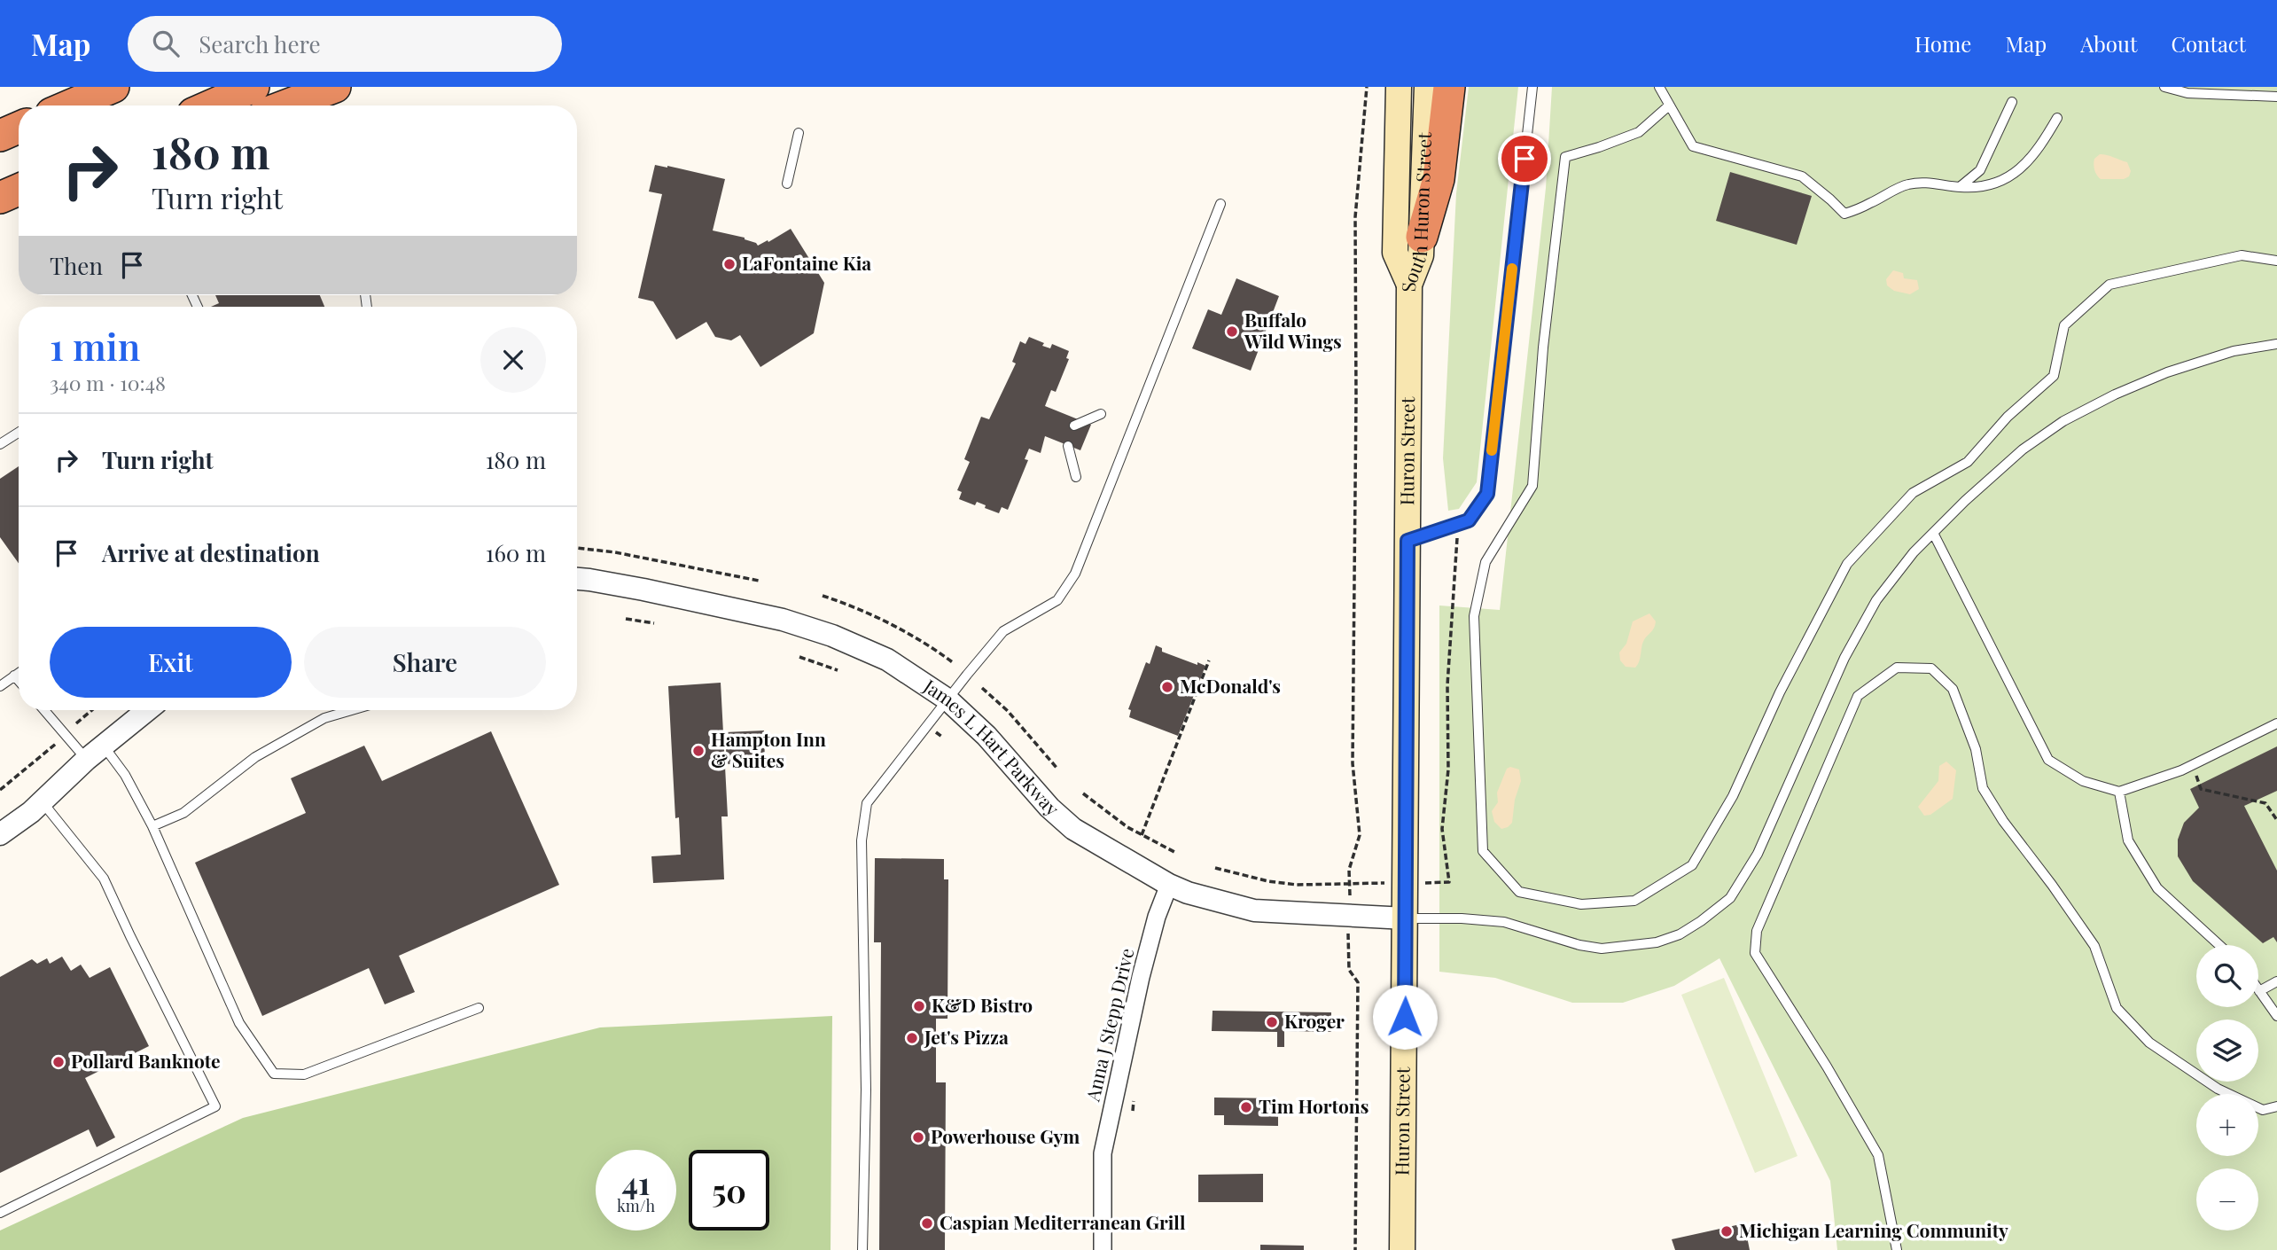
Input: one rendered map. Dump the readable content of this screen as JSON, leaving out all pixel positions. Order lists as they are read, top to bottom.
{
  "streets": {
    "main road": ["South Huron Street", "Huron Street"],
    "street": ["James L Hart Parkway", "Anna J Stepp Drive"]
  },
  "crossings": [
    ["South Huron Street", "Huron Street"],
    ["Huron Street", "James L Hart Parkway"],
    ["James L Hart Parkway", "Anna J Stepp Drive"]
  ],
  "places": [
    "LaFontaine Kia",
    "Buffalo Wild Wings",
    "McDonald's",
    "Hampton Inn & Suites",
    "K&D Bistro",
    "Kroger",
    "Jet's Pizza",
    "Pollard Banknote",
    "Tim Hortons",
    "Powerhouse Gym",
    "Caspian Mediterranean Grill",
    "Michigan Learning Community"
  ],
  "page": {
    "header": "Map",
    "search": "Search here",
    "nav": [
      "Home",
      "Map",
      "About",
      "Contact"
    ],
    "turn": ["180 m", "Turn right"],
    "then": "Then",
    "heading": ["1 min", "340 m · 10:48"],
    "list": [
      {
        "name": "Turn right",
        "value": "180 m"
      },
      {
        "name": "Arrive at destination",
        "value": "160 m"
      }
    ],
    "buttons": ["Exit", "Share"],
    "map_buttons": ["+", "−"],
    "speed": "41 km/h",
    "limit": "50"
  }
}
